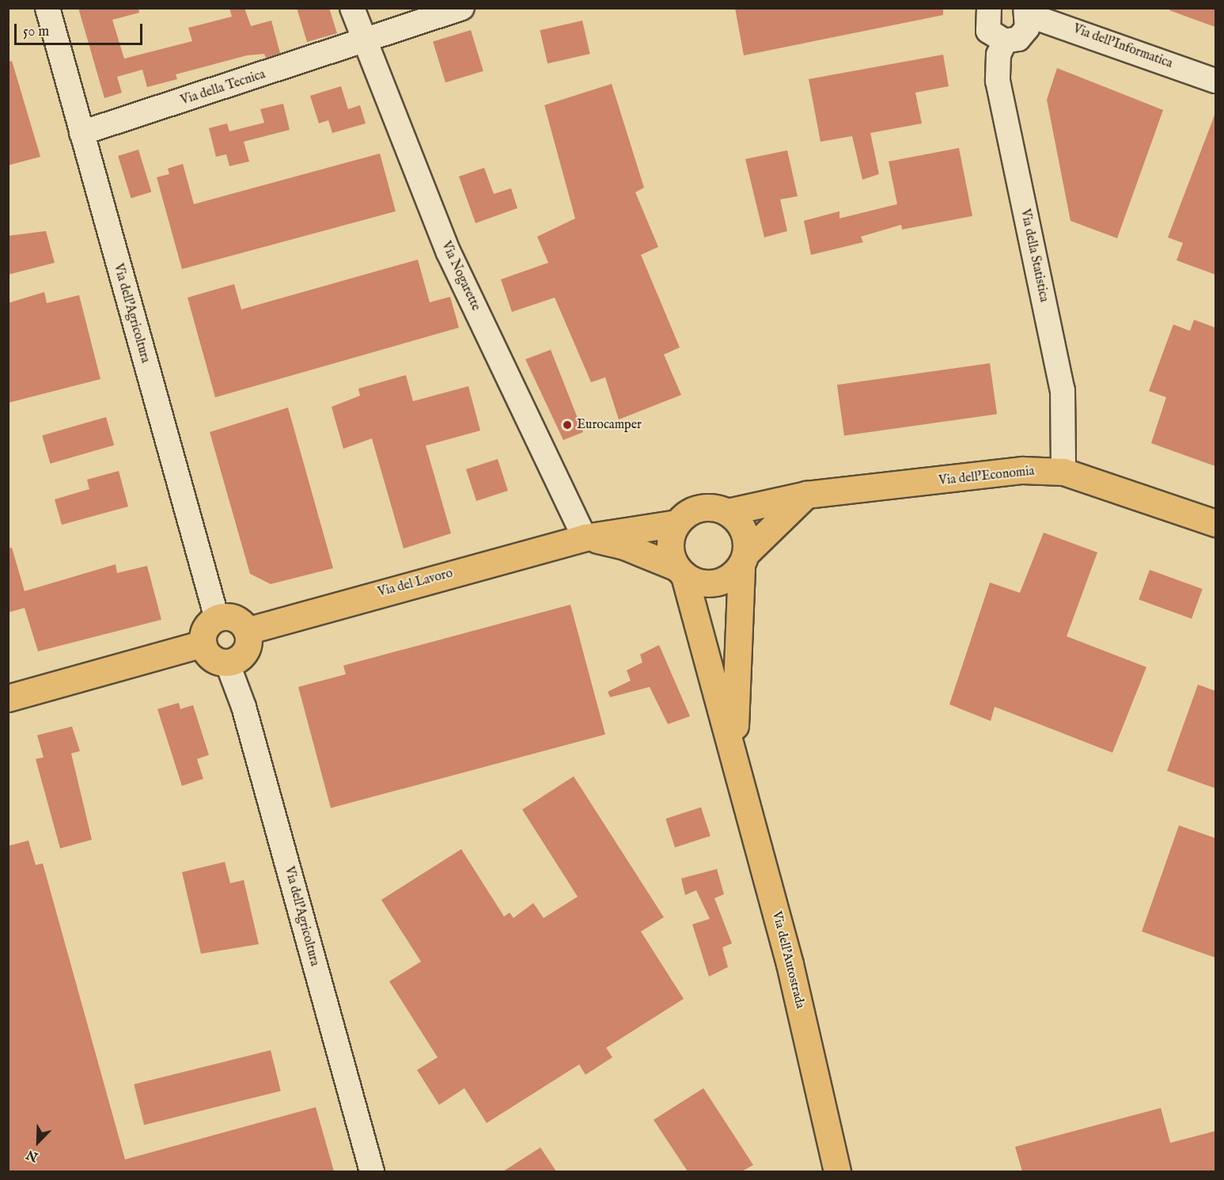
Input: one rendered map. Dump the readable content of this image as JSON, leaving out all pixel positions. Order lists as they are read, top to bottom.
{
  "streets": {
    "main road": ["Via dell'Economia", "Via del Lavoro", "Via dell'Autostrada"],
    "street": [
      "Via dell'Informatica",
      "Via della Tecnica",
      "Via della Statistica",
      "Via Nogarette",
      "Via dell'Agricoltura"
    ]
  },
  "crossings": [
    ["Via della Tecnica", "Via Nogarette"],
    ["Via della Tecnica", "Via dell'Agricoltura"],
    ["Via della Statistica", "Via dell'Economia"],
    ["Via Nogarette", "Via del Lavoro"],
    ["Via dell'Agricoltura", "Via del Lavoro"],
    ["Via dell'Economia", "Via del Lavoro"],
    ["Via dell'Economia", "Via dell'Autostrada"],
    ["Via del Lavoro", "Via dell'Autostrada"]
  ],
  "places": ["Eurocamper"],
  "scale_bar": "50 m",
  "north": "bottom left"
}
